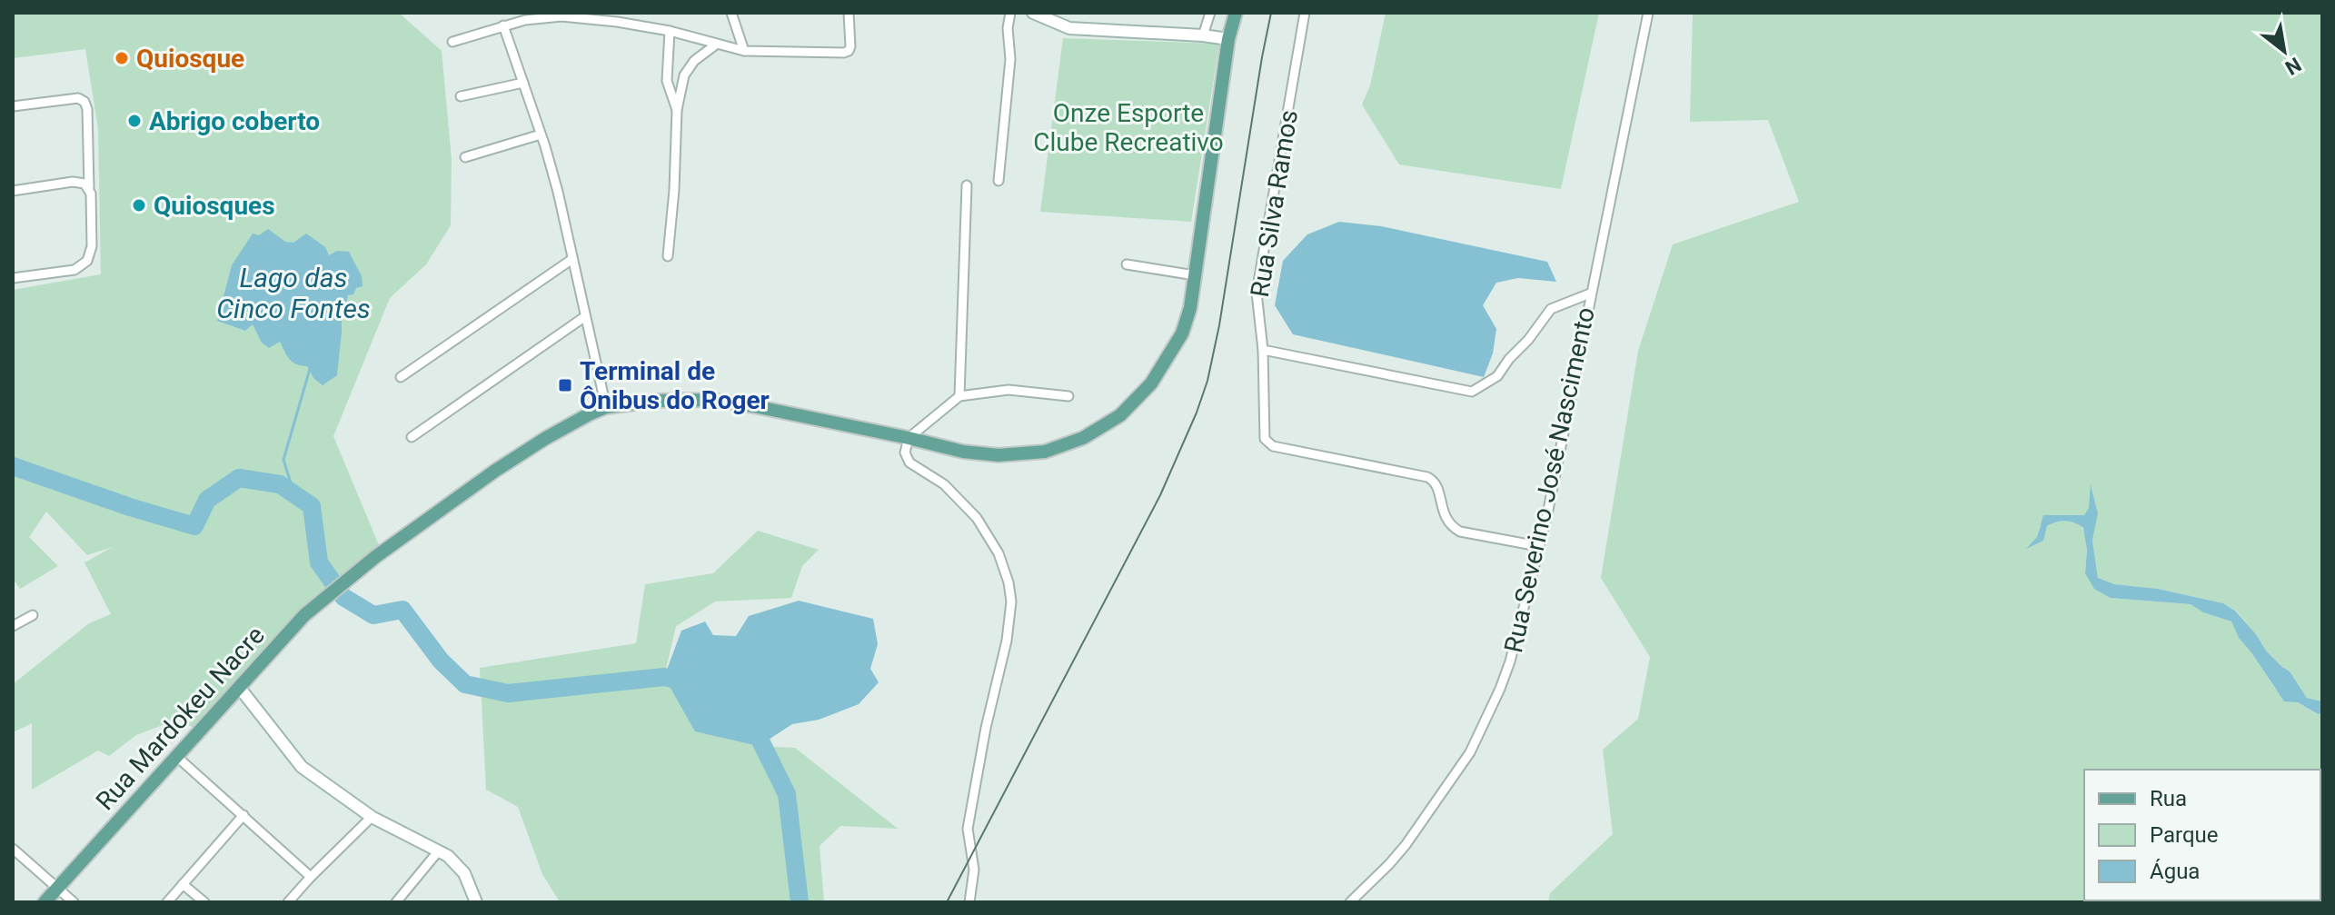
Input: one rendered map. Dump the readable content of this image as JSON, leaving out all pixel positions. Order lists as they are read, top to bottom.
{
  "streets": {
    "main road": ["Rua Mardokeu Nacre"],
    "street": ["Rua Silva Ramos", "Rua Severino José Nascimento"]
  },
  "crossings": [
    ["Rua Silva Ramos", "Rua Severino José Nascimento"]
  ],
  "water": ["Lago das Cinco Fontes"],
  "parks": ["Onze Esporte Clube Recreativo"],
  "places": {
    "other": ["Quiosque", "Abrigo coberto", "Quiosques"],
    "transit": ["Terminal de Ônibus do Roger"]
  },
  "legend": ["Rua", "Parque", "Água"],
  "north": "bottom right"
}
